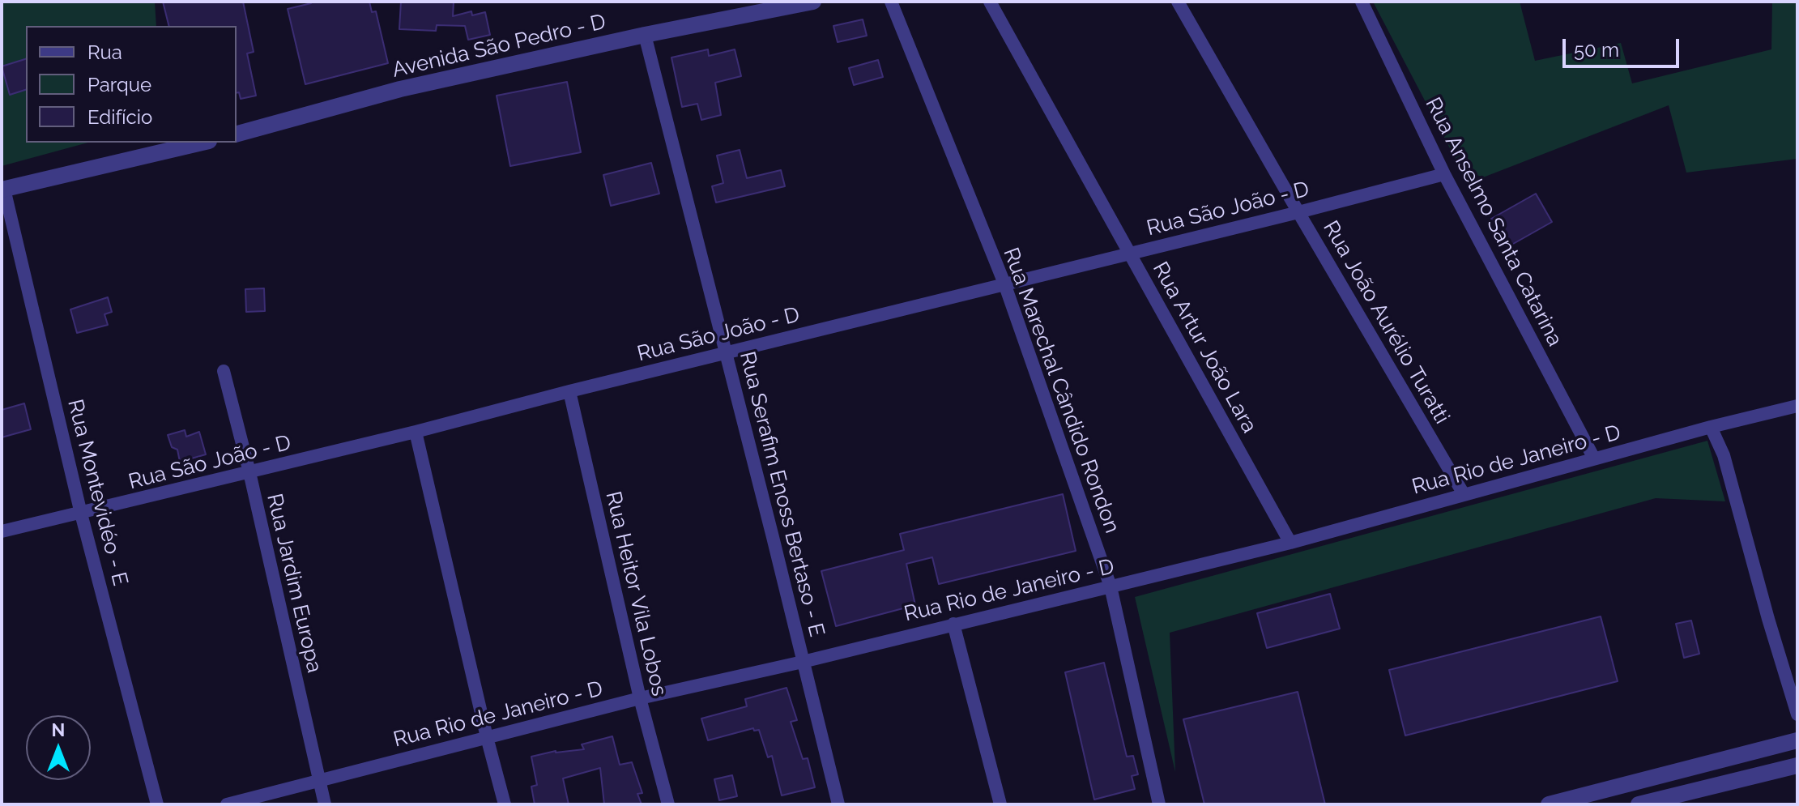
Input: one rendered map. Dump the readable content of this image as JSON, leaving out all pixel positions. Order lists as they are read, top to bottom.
{
  "streets": {
    "street": [
      "Avenida São Pedro - D",
      "Rua São João - D",
      "Rua Anselmo Santa Catarina",
      "Rua João Aurélio Turatti",
      "Rua Artur João Lara",
      "Rua Marechal Cândido Rondon",
      "Rua Rio de Janeiro - D",
      "Rua Montevidéo - E",
      "Rua Serafim Enoss Bertaso - E",
      "Rua Jardim Europa",
      "Rua Heitor Vila Lobos"
    ]
  },
  "crossings": [
    ["Avenida São Pedro - D", "Rua Serafim Enoss Bertaso - E"],
    ["Rua São João - D", "Rua Anselmo Santa Catarina"],
    ["Rua São João - D", "Rua João Aurélio Turatti"],
    ["Rua São João - D", "Rua Artur João Lara"],
    ["Rua São João - D", "Rua Marechal Cândido Rondon"],
    ["Rua São João - D", "Rua Montevidéo - E"],
    ["Rua São João - D", "Rua Serafim Enoss Bertaso - E"],
    ["Rua São João - D", "Rua Jardim Europa"],
    ["Rua São João - D", "Rua Heitor Vila Lobos"],
    ["Rua Anselmo Santa Catarina", "Rua Rio de Janeiro - D"],
    ["Rua João Aurélio Turatti", "Rua Rio de Janeiro - D"],
    ["Rua Artur João Lara", "Rua Rio de Janeiro - D"],
    ["Rua Marechal Cândido Rondon", "Rua Rio de Janeiro - D"],
    ["Rua Rio de Janeiro - D", "Rua Serafim Enoss Bertaso - E"],
    ["Rua Rio de Janeiro - D", "Rua Jardim Europa"],
    ["Rua Rio de Janeiro - D", "Rua Heitor Vila Lobos"]
  ],
  "legend": ["Rua", "Parque", "Edifício"],
  "scale_bar": "50 m",
  "north": "top"
}
